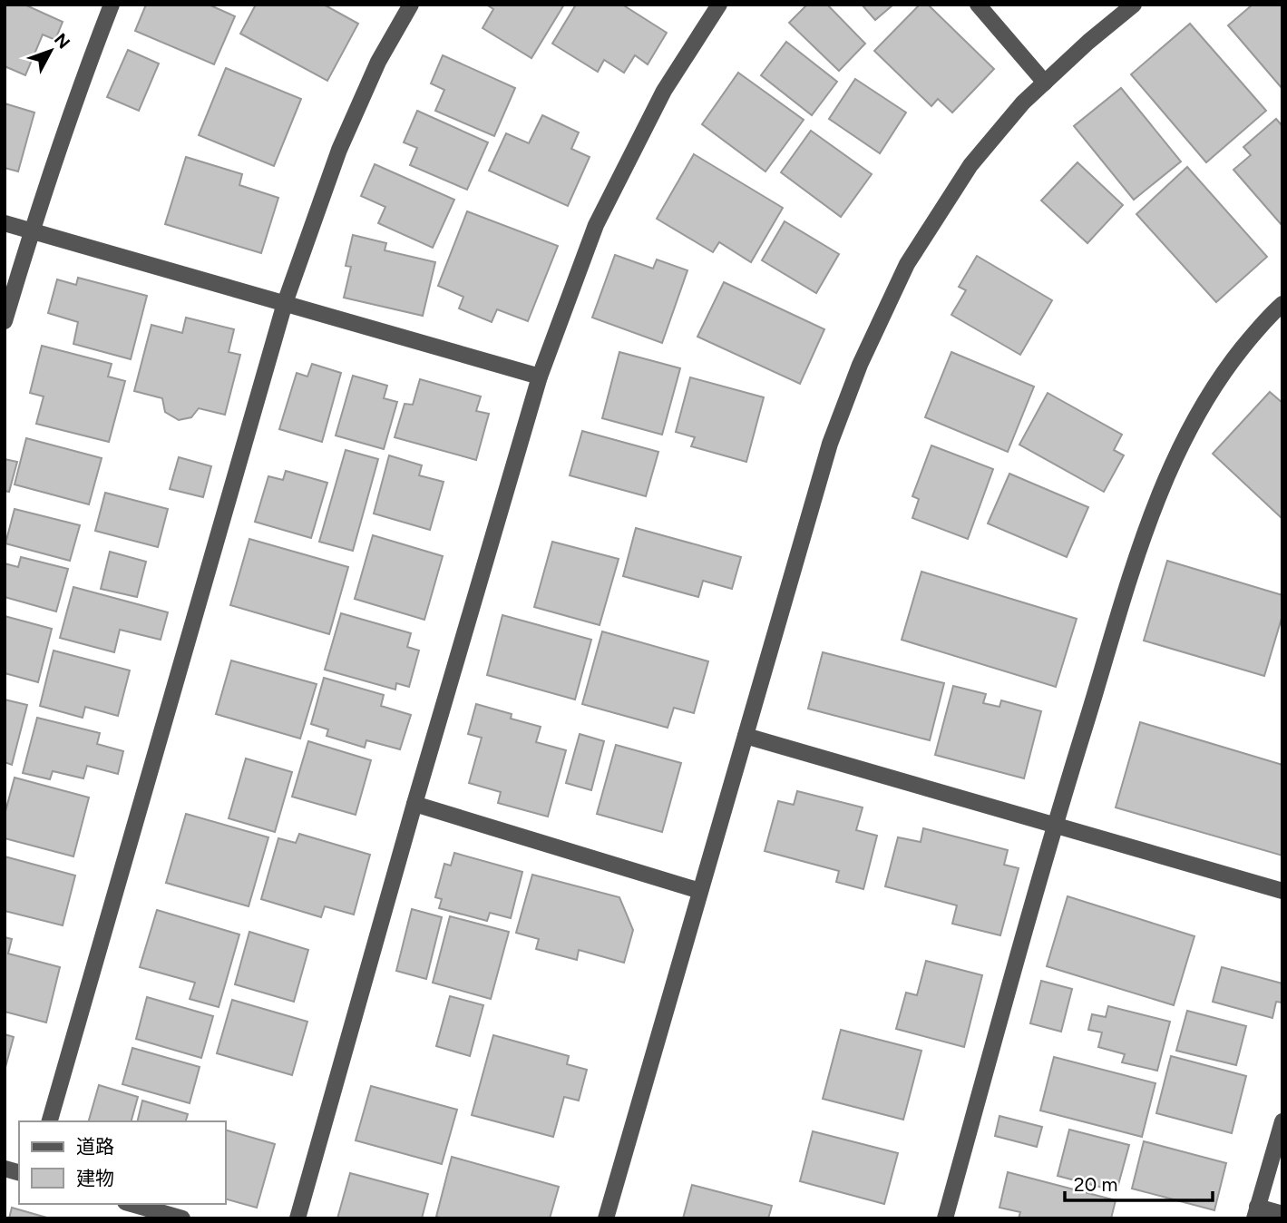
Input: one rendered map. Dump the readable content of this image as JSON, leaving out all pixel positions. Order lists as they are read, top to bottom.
{
  "legend": ["道路", "建物"],
  "scale_bar": "20 m",
  "north": "top right"
}
